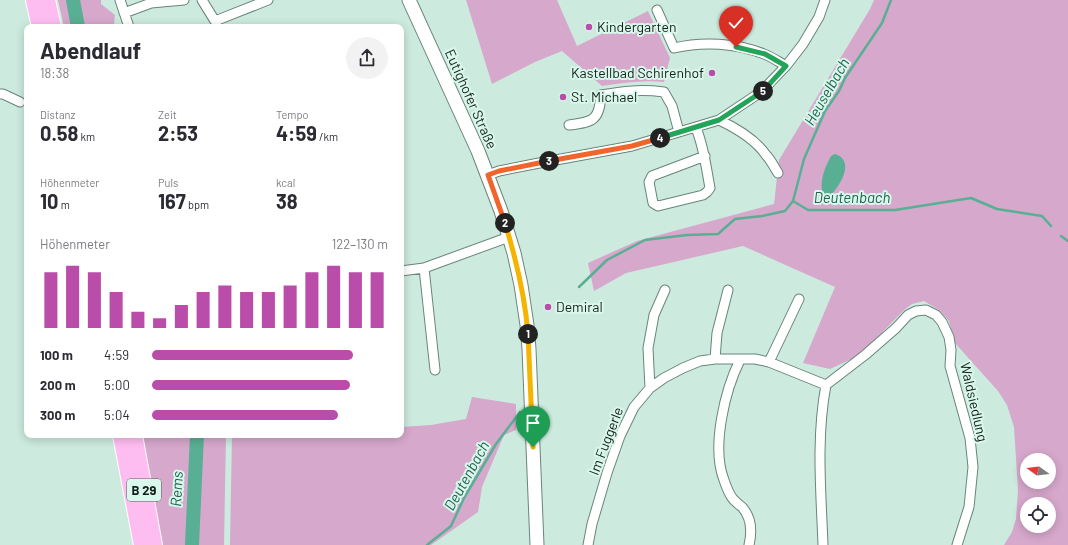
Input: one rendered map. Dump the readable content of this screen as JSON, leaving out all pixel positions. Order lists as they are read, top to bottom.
{
  "streets": {
    "highway": ["B 29"],
    "street": ["Eutighofer Straße", "Waldsiedlung", "Im Fuggerle"]
  },
  "crossings": [
    ["Waldsiedlung", "Im Fuggerle"]
  ],
  "water": ["Heuselbach", "Deutenbach", "Rems"],
  "places": [
    "Kindergarten",
    "Kastellbad Schirenhof",
    "St. Michael",
    "Demiral"
  ],
  "north": "left",
  "page": {
    "heading": ["Abendlauf", "18:38"],
    "pins": [
      "5",
      "4",
      "3",
      "2",
      "1"
    ],
    "stats": [
      ["Distanz", "0.58 km"],
      ["Zeit", "2:53"],
      ["Tempo", "4:59 /km"],
      ["Höhenmeter", "10 m"],
      ["Puls", "167 bpm"],
      ["kcal", "38"]
    ],
    "chart": ["Höhenmeter", "122–130 m"],
    "list": [
      {
        "name": "100 m",
        "note": "4:59"
      },
      {
        "name": "200 m",
        "note": "5:00"
      },
      {
        "name": "300 m",
        "note": "5:04"
      }
    ]
  }
}
